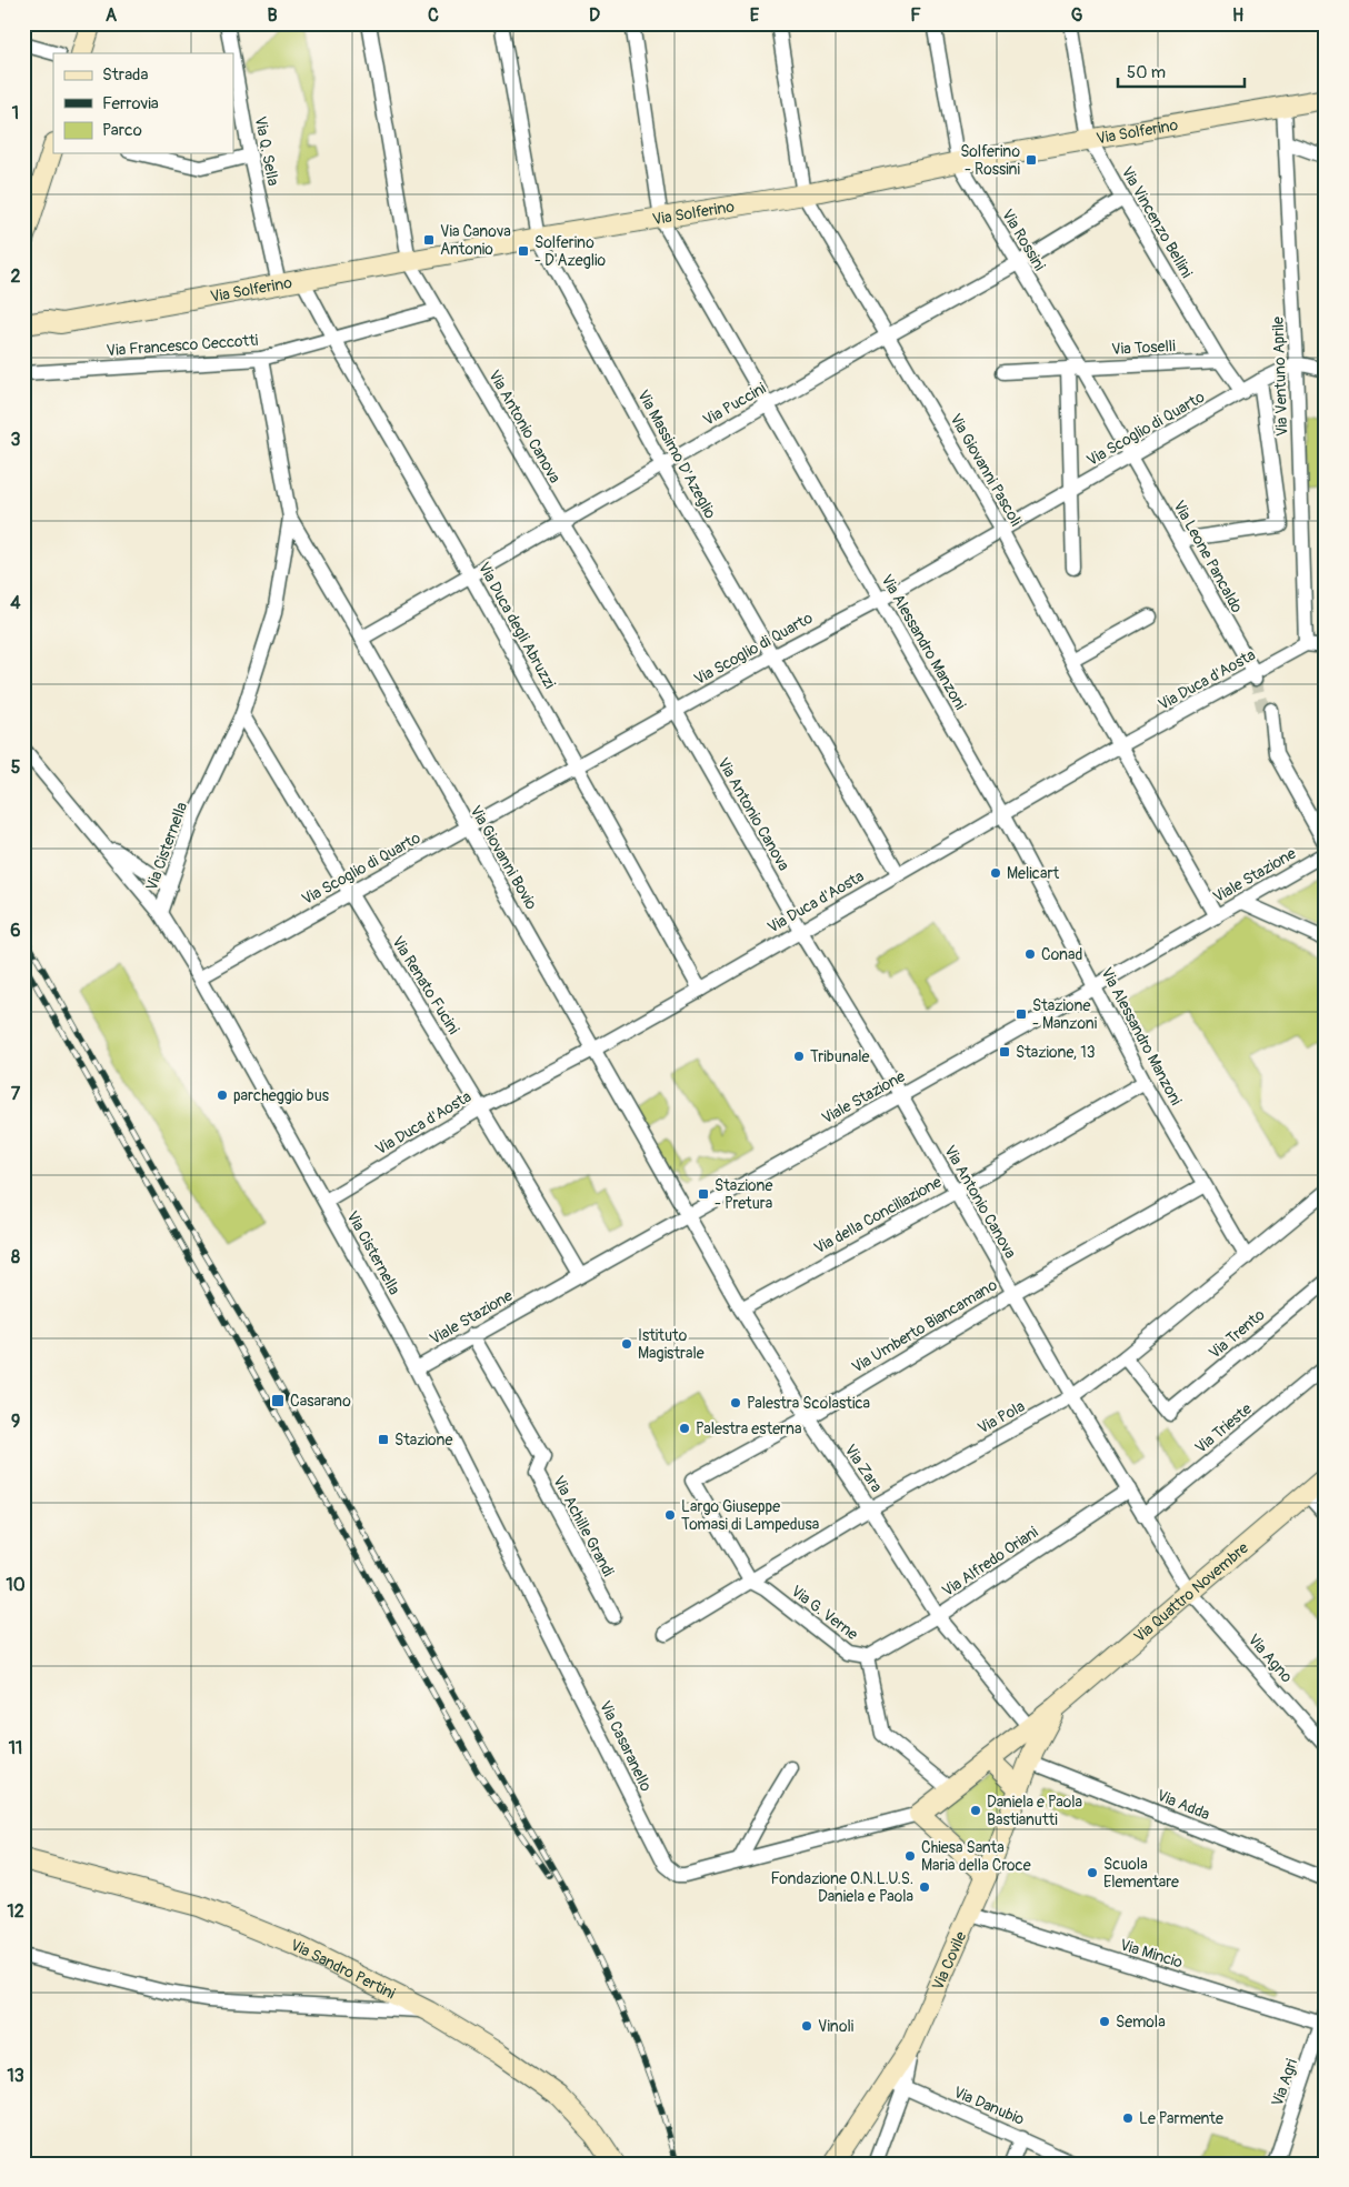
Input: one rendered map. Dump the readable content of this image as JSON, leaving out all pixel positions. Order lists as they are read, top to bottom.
{
  "streets": {
    "street": [
      "Via Solferino",
      "Via Q. Sella",
      "Via Vincenzo Bellini",
      "Via Rossini",
      "Via Francesco Ceccotti",
      "Via Toselli",
      "Via Ventuno Aprile",
      "Via Puccini",
      "Via Antonio Canova",
      "Via Scoglio di Quarto",
      "Via Massimo D'Azeglio",
      "Via Giovanni Pascoli",
      "Via Leone Pancaldo",
      "Via Duca degli Abruzzi",
      "Via Alessandro Manzoni",
      "Via Duca d'Aosta",
      "Via Cisternella",
      "Via Giovanni Bovio",
      "Viale Stazione",
      "Via Renato Fucini",
      "Via della Conciliazione",
      "Via Umberto Biancamano",
      "Via Trento",
      "Via Pola",
      "Via Trieste",
      "Via Zara",
      "Via Achille Grandi",
      "Via Alfredo Oriani",
      "Via Quattro Novembre",
      "Via G. Verne",
      "Via Agno",
      "Via Casaranello",
      "Via Adda",
      "Via Mincio",
      "Via Covile",
      "Via Sandro Pertini",
      "Via Agri",
      "Via Danubio"
    ]
  },
  "crossings": [
    ["Via Solferino", "Via Q. Sella"],
    ["Via Solferino", "Via Vincenzo Bellini"],
    ["Via Solferino", "Via Rossini"],
    ["Via Solferino", "Via Ventuno Aprile"],
    ["Via Solferino", "Via Antonio Canova"],
    ["Via Solferino", "Via Massimo D'Azeglio"],
    ["Via Solferino", "Via Giovanni Pascoli"],
    ["Via Solferino", "Via Duca degli Abruzzi"],
    ["Via Solferino", "Via Alessandro Manzoni"],
    ["Via Vincenzo Bellini", "Via Toselli"],
    ["Via Vincenzo Bellini", "Via Puccini"],
    ["Via Vincenzo Bellini", "Via Scoglio di Quarto"],
    ["Via Rossini", "Via Toselli"],
    ["Via Rossini", "Via Puccini"],
    ["Via Rossini", "Via Scoglio di Quarto"],
    ["Via Rossini", "Via Leone Pancaldo"],
    ["Via Francesco Ceccotti", "Via Antonio Canova"],
    ["Via Francesco Ceccotti", "Via Duca degli Abruzzi"],
    ["Via Francesco Ceccotti", "Via Cisternella"],
    ["Via Ventuno Aprile", "Via Scoglio di Quarto"],
    ["Via Ventuno Aprile", "Via Duca d'Aosta"],
    ["Via Puccini", "Via Antonio Canova"],
    ["Via Puccini", "Via Massimo D'Azeglio"],
    ["Via Puccini", "Via Giovanni Pascoli"],
    ["Via Puccini", "Via Duca degli Abruzzi"],
    ["Via Puccini", "Via Alessandro Manzoni"],
    ["Via Puccini", "Via Giovanni Bovio"],
    ["Via Antonio Canova", "Via Scoglio di Quarto"],
    ["Via Antonio Canova", "Via Duca d'Aosta"],
    ["Via Antonio Canova", "Viale Stazione"],
    ["Via Antonio Canova", "Via della Conciliazione"],
    ["Via Antonio Canova", "Via Umberto Biancamano"],
    ["Via Antonio Canova", "Via Pola"],
    ["Via Antonio Canova", "Via Trieste"],
    ["Via Antonio Canova", "Via Alfredo Oriani"],
    ["Via Antonio Canova", "Via Quattro Novembre"],
    ["Via Antonio Canova", "Via Agno"],
    ["Via Scoglio di Quarto", "Via Massimo D'Azeglio"],
    ["Via Scoglio di Quarto", "Via Giovanni Pascoli"],
    ["Via Scoglio di Quarto", "Via Leone Pancaldo"],
    ["Via Scoglio di Quarto", "Via Duca degli Abruzzi"],
    ["Via Scoglio di Quarto", "Via Alessandro Manzoni"],
    ["Via Scoglio di Quarto", "Via Cisternella"],
    ["Via Scoglio di Quarto", "Via Giovanni Bovio"],
    ["Via Scoglio di Quarto", "Via Renato Fucini"],
    ["Via Massimo D'Azeglio", "Via Duca d'Aosta"],
    ["Via Giovanni Pascoli", "Via Duca d'Aosta"],
    ["Via Giovanni Pascoli", "Viale Stazione"],
    ["Via Leone Pancaldo", "Via Duca d'Aosta"],
    ["Via Duca degli Abruzzi", "Via Duca d'Aosta"],
    ["Via Alessandro Manzoni", "Via Duca d'Aosta"],
    ["Via Alessandro Manzoni", "Viale Stazione"],
    ["Via Alessandro Manzoni", "Via della Conciliazione"],
    ["Via Alessandro Manzoni", "Via Umberto Biancamano"],
    ["Via Alessandro Manzoni", "Via Pola"],
    ["Via Duca d'Aosta", "Via Cisternella"],
    ["Via Duca d'Aosta", "Via Giovanni Bovio"],
    ["Via Duca d'Aosta", "Via Renato Fucini"],
    ["Via Cisternella", "Via Giovanni Bovio"],
    ["Via Cisternella", "Viale Stazione"],
    ["Via Cisternella", "Via Renato Fucini"],
    ["Via Cisternella", "Via Casaranello"],
    ["Via Giovanni Bovio", "Viale Stazione"],
    ["Via Giovanni Bovio", "Via Zara"],
    ["Viale Stazione", "Via Renato Fucini"],
    ["Viale Stazione", "Via Zara"],
    ["Viale Stazione", "Via Achille Grandi"],
    ["Viale Stazione", "Via Casaranello"],
    ["Via della Conciliazione", "Via Zara"],
    ["Via Umberto Biancamano", "Via Zara"],
    ["Via Umberto Biancamano", "Via G. Verne"],
    ["Via Trento", "Via Pola"],
    ["Via Pola", "Via Zara"],
    ["Via Pola", "Via G. Verne"],
    ["Via Zara", "Via Alfredo Oriani"],
    ["Via Zara", "Via Quattro Novembre"],
    ["Via Alfredo Oriani", "Via G. Verne"],
    ["Via Quattro Novembre", "Via G. Verne"],
    ["Via Quattro Novembre", "Via Agno"],
    ["Via Quattro Novembre", "Via Casaranello"],
    ["Via Quattro Novembre", "Via Adda"],
    ["Via Quattro Novembre", "Via Covile"],
    ["Via Mincio", "Via Covile"],
    ["Via Mincio", "Via Agri"],
    ["Via Covile", "Via Danubio"]
  ],
  "places": {
    "transit": [
      "Solferino - Rossini",
      "Via Canova Antonio",
      "Solferino - D'Azeglio",
      "Stazione - Manzoni",
      "Stazione, 13",
      "Stazione - Pretura",
      "Casarano",
      "Stazione"
    ],
    "other": [
      "Melicart",
      "Conad",
      "Tribunale",
      "parcheggio bus",
      "Istituto Magistrale",
      "Palestra Scolastica",
      "Palestra esterna",
      "Largo Giuseppe Tomasi di Lampedusa",
      "Daniela e Paola Bastianutti",
      "Chiesa Santa Maria della Croce",
      "Scuola Elementare",
      "Fondazione O.N.L.U.S. Daniela e Paola",
      "Semola",
      "Vinoli",
      "Le Parmente"
    ]
  },
  "legend": ["Strada", "Ferrovia", "Parco"],
  "scale_bar": "50 m",
  "grid": {
    "columns": [
      "A",
      "B",
      "C",
      "D",
      "E",
      "F",
      "G",
      "H"
    ],
    "rows": [
      "1",
      "2",
      "3",
      "4",
      "5",
      "6",
      "7",
      "8",
      "9",
      "10",
      "11",
      "12",
      "13"
    ]
  }
}
